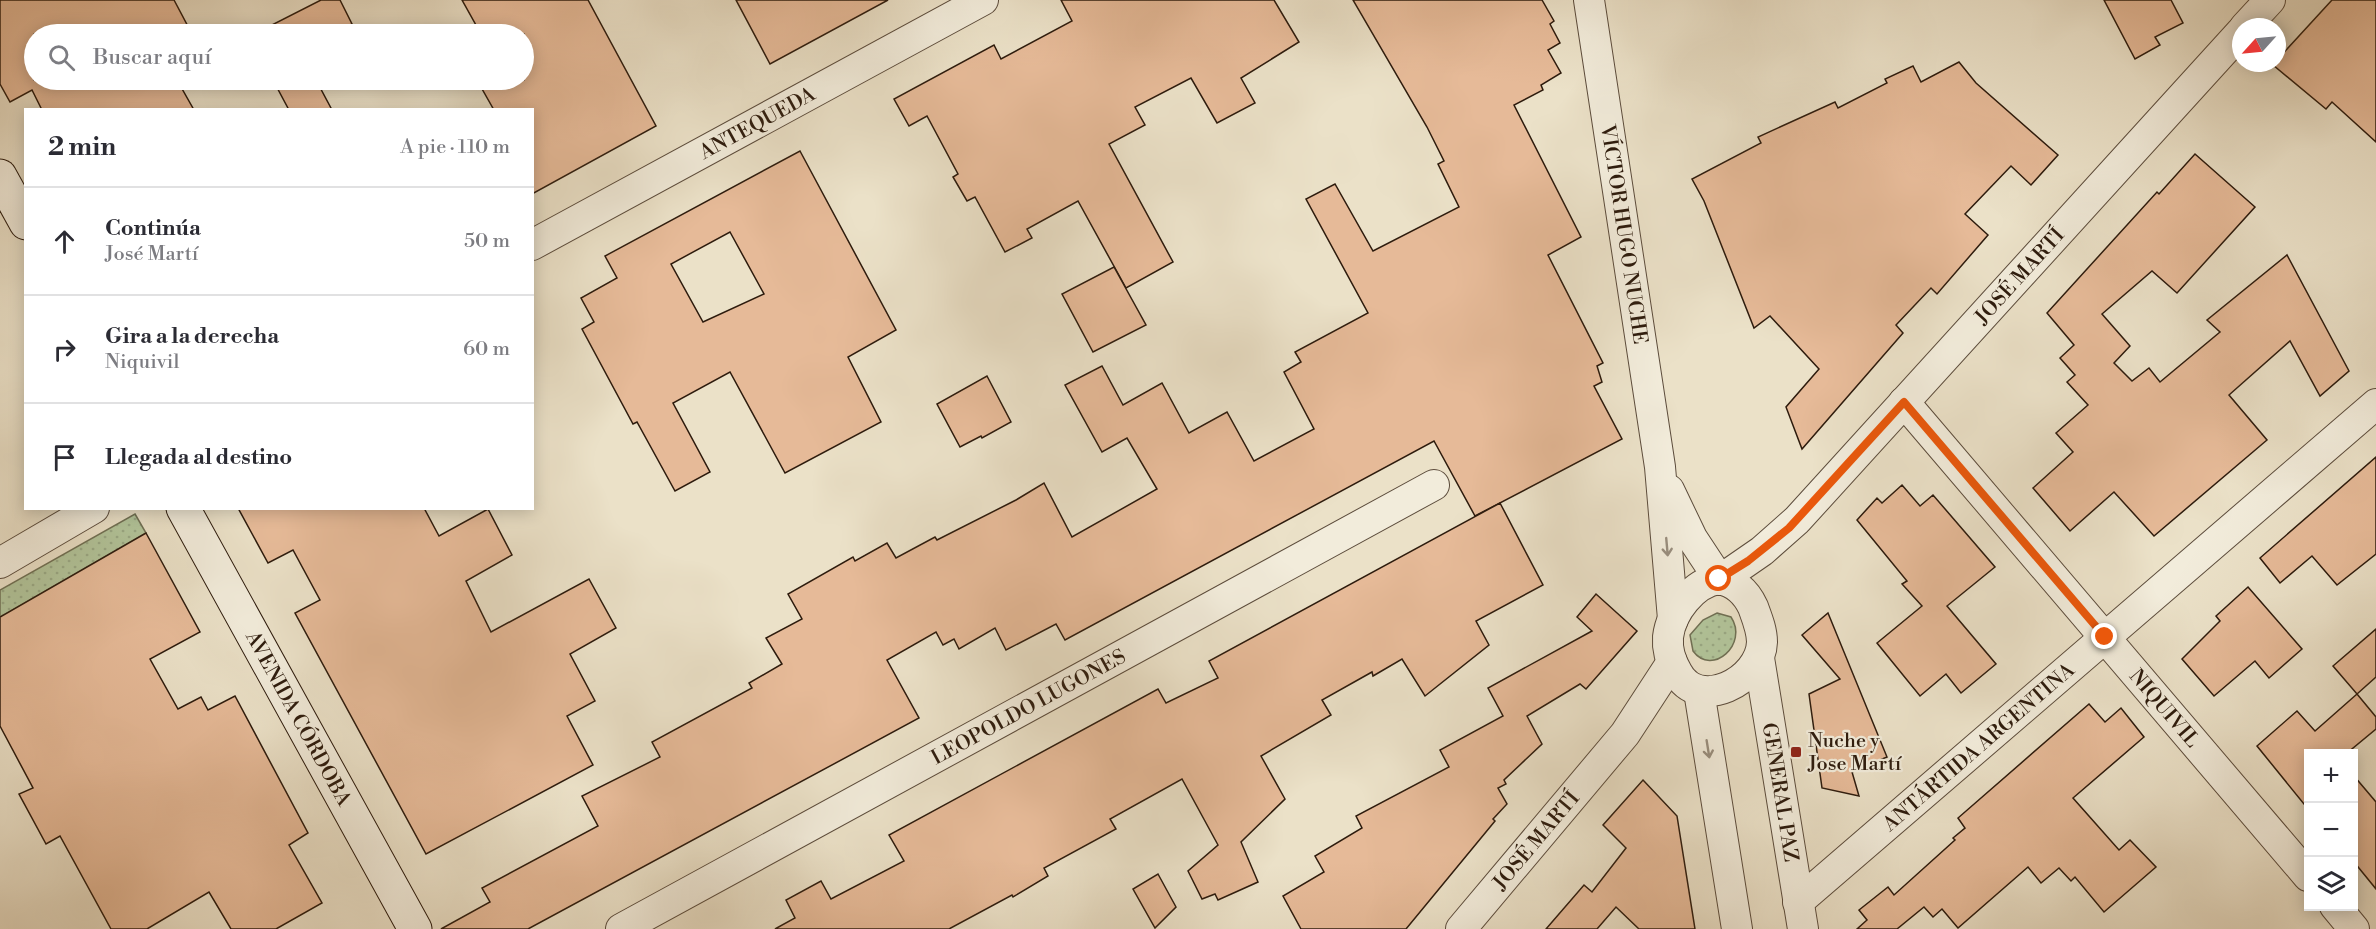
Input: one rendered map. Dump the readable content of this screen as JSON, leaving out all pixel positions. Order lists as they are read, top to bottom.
{
  "streets": {
    "main road": ["AVENIDA CÓRDOBA"],
    "street": [
      "ANTEQUEDA",
      "VÍCTOR HUGO NUCHE",
      "JOSÉ MARTÍ",
      "LEOPOLDO LUGONES",
      "NIQUIVIL",
      "ANTÁRTIDA ARGENTINA",
      "GENERAL PAZ"
    ]
  },
  "crossings": [
    ["VÍCTOR HUGO NUCHE", "JOSÉ MARTÍ"],
    ["VÍCTOR HUGO NUCHE", "GENERAL PAZ"],
    ["JOSÉ MARTÍ", "NIQUIVIL"],
    ["JOSÉ MARTÍ", "GENERAL PAZ"],
    ["NIQUIVIL", "ANTÁRTIDA ARGENTINA"],
    ["ANTÁRTIDA ARGENTINA", "GENERAL PAZ"]
  ],
  "places": {
    "transit": ["Nuche y Jose Martí"]
  },
  "north": "bottom left",
  "page": {
    "search": "Buscar aquí",
    "heading": ["2 min", "A pie · 110 m"],
    "list": [
      ["Continúa", "José Martí", "50 m"],
      ["Gira a la derecha", "Niquivil", "60 m"],
      "Llegada al destino"
    ],
    "map_buttons": ["+", "−"]
  }
}
